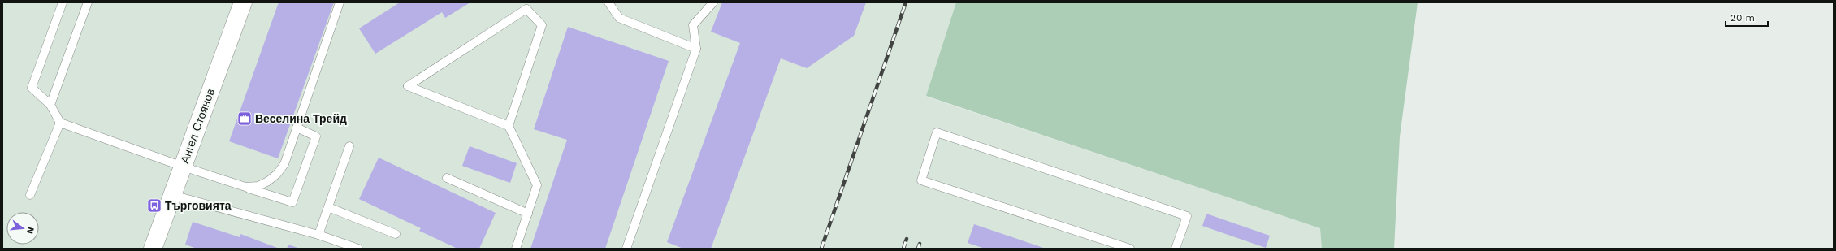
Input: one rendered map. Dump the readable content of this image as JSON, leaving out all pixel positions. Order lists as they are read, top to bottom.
{
  "streets": {
    "street": ["Ангел Стоянов"]
  },
  "places": {
    "office": ["Веселина Трейд"],
    "bus stop": ["Търговията"]
  },
  "scale_bar": "20 m",
  "north": "right"
}
